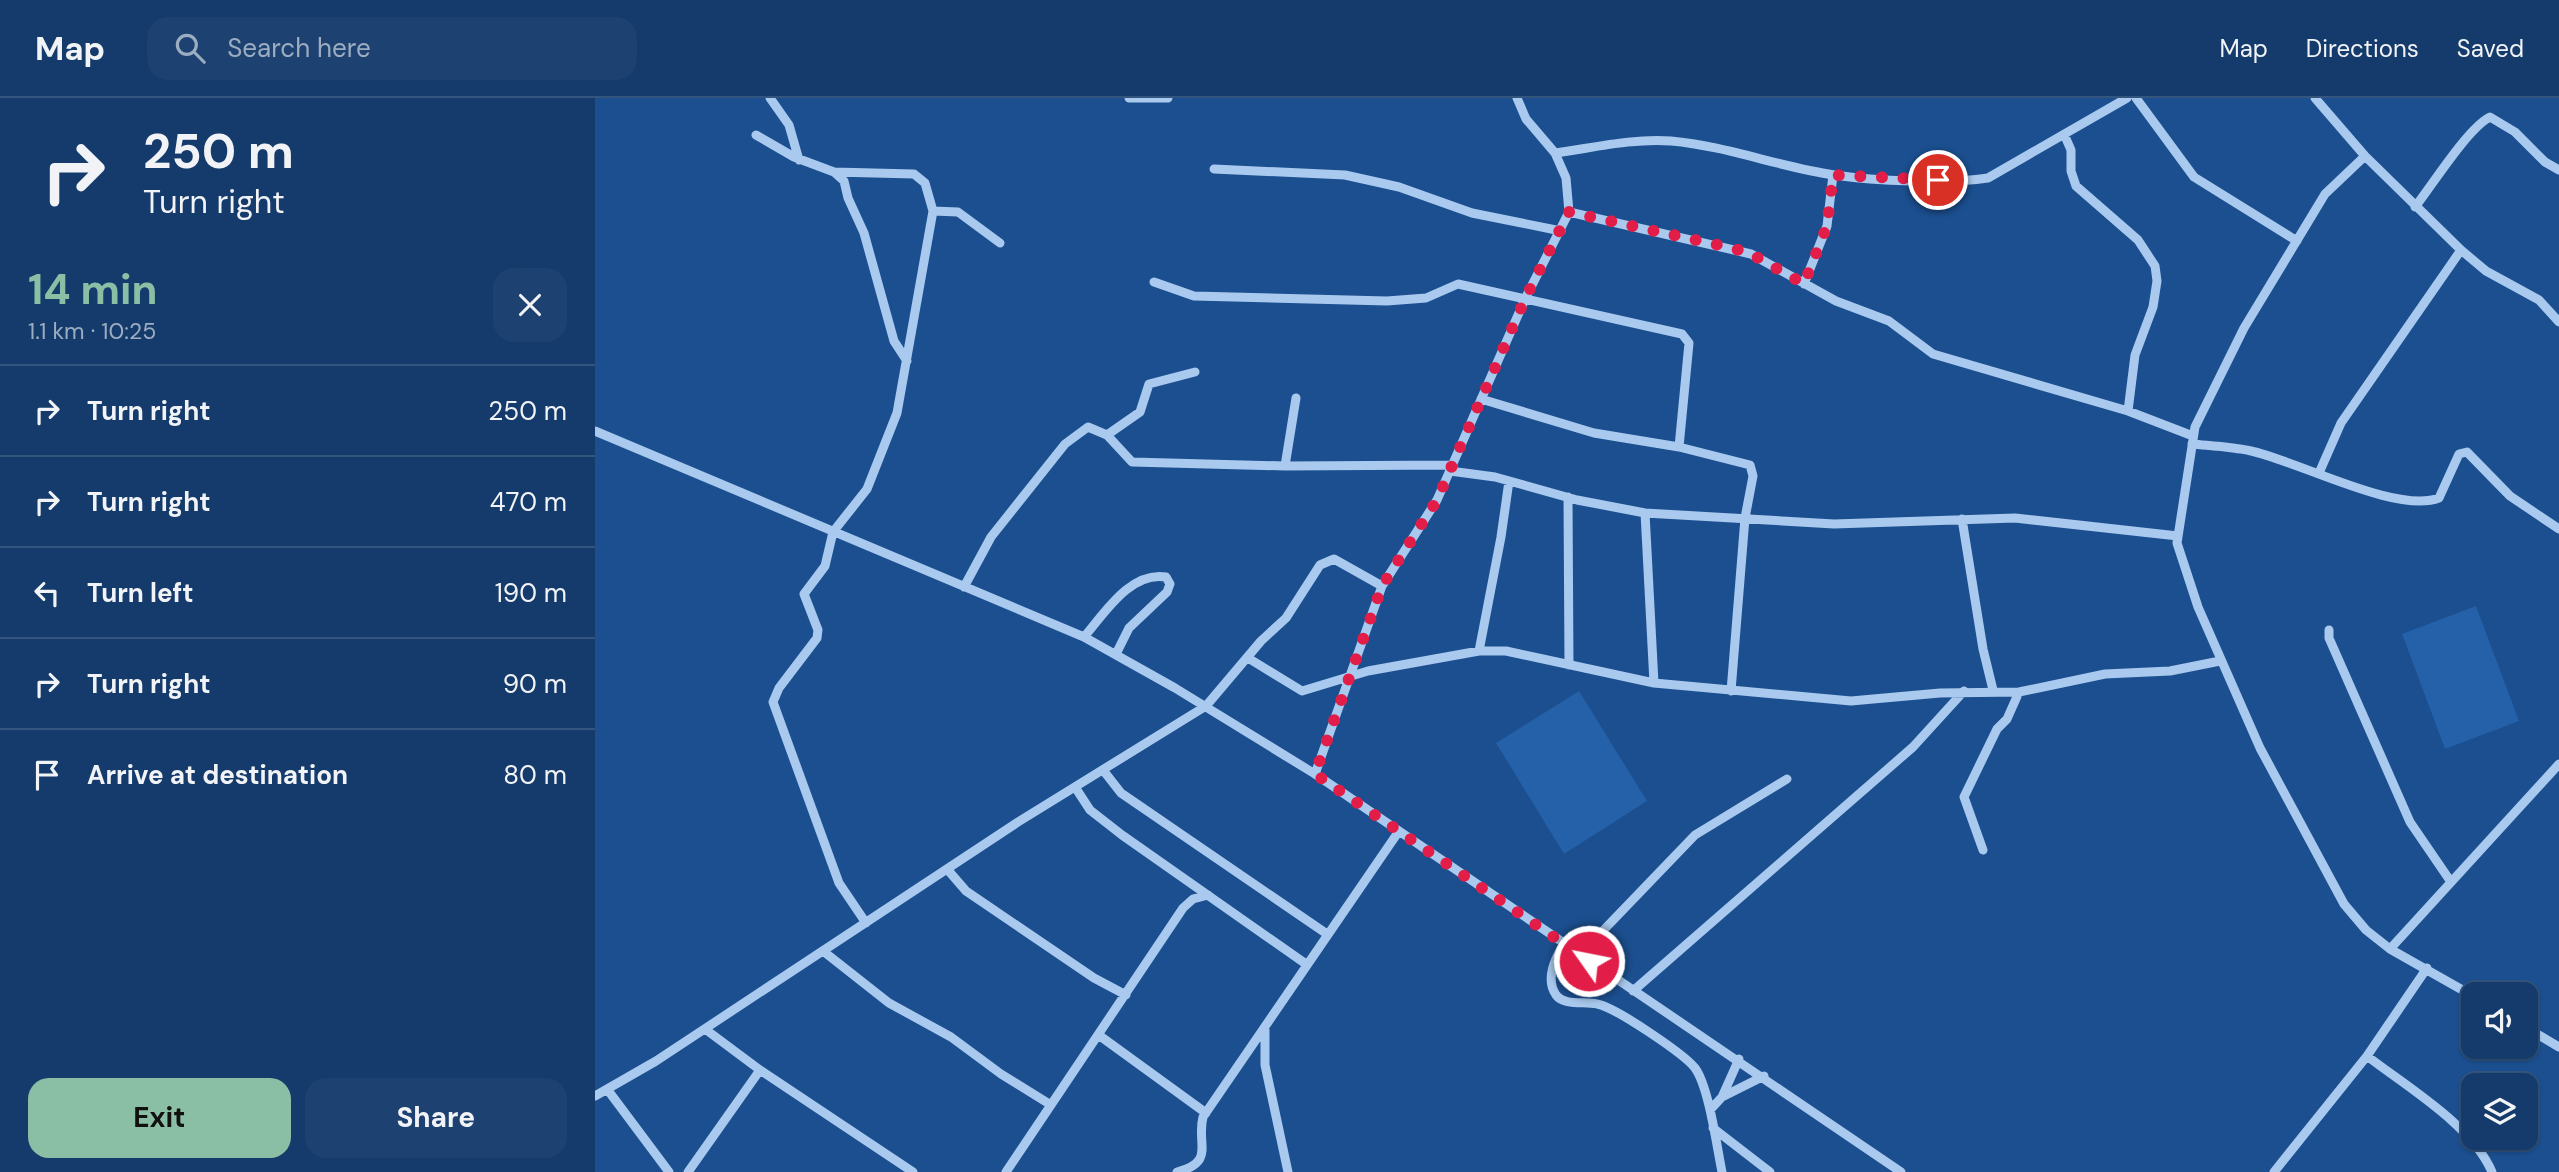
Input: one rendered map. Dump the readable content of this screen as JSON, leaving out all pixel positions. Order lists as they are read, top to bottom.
{
  "page": {
    "header": "Map",
    "search": "Search here",
    "nav": ["Map", "Directions", "Saved"],
    "turn": ["250 m", "Turn right"],
    "heading": ["14 min", "1.1 km · 10:25"],
    "list": [
      {
        "name": "Turn right",
        "value": "250 m"
      },
      {
        "name": "Turn right",
        "value": "470 m"
      },
      {
        "name": "Turn left",
        "value": "190 m"
      },
      {
        "name": "Turn right",
        "value": "90 m"
      },
      {
        "name": "Arrive at destination",
        "value": "80 m"
      }
    ],
    "buttons": ["Exit", "Share"]
  }
}
